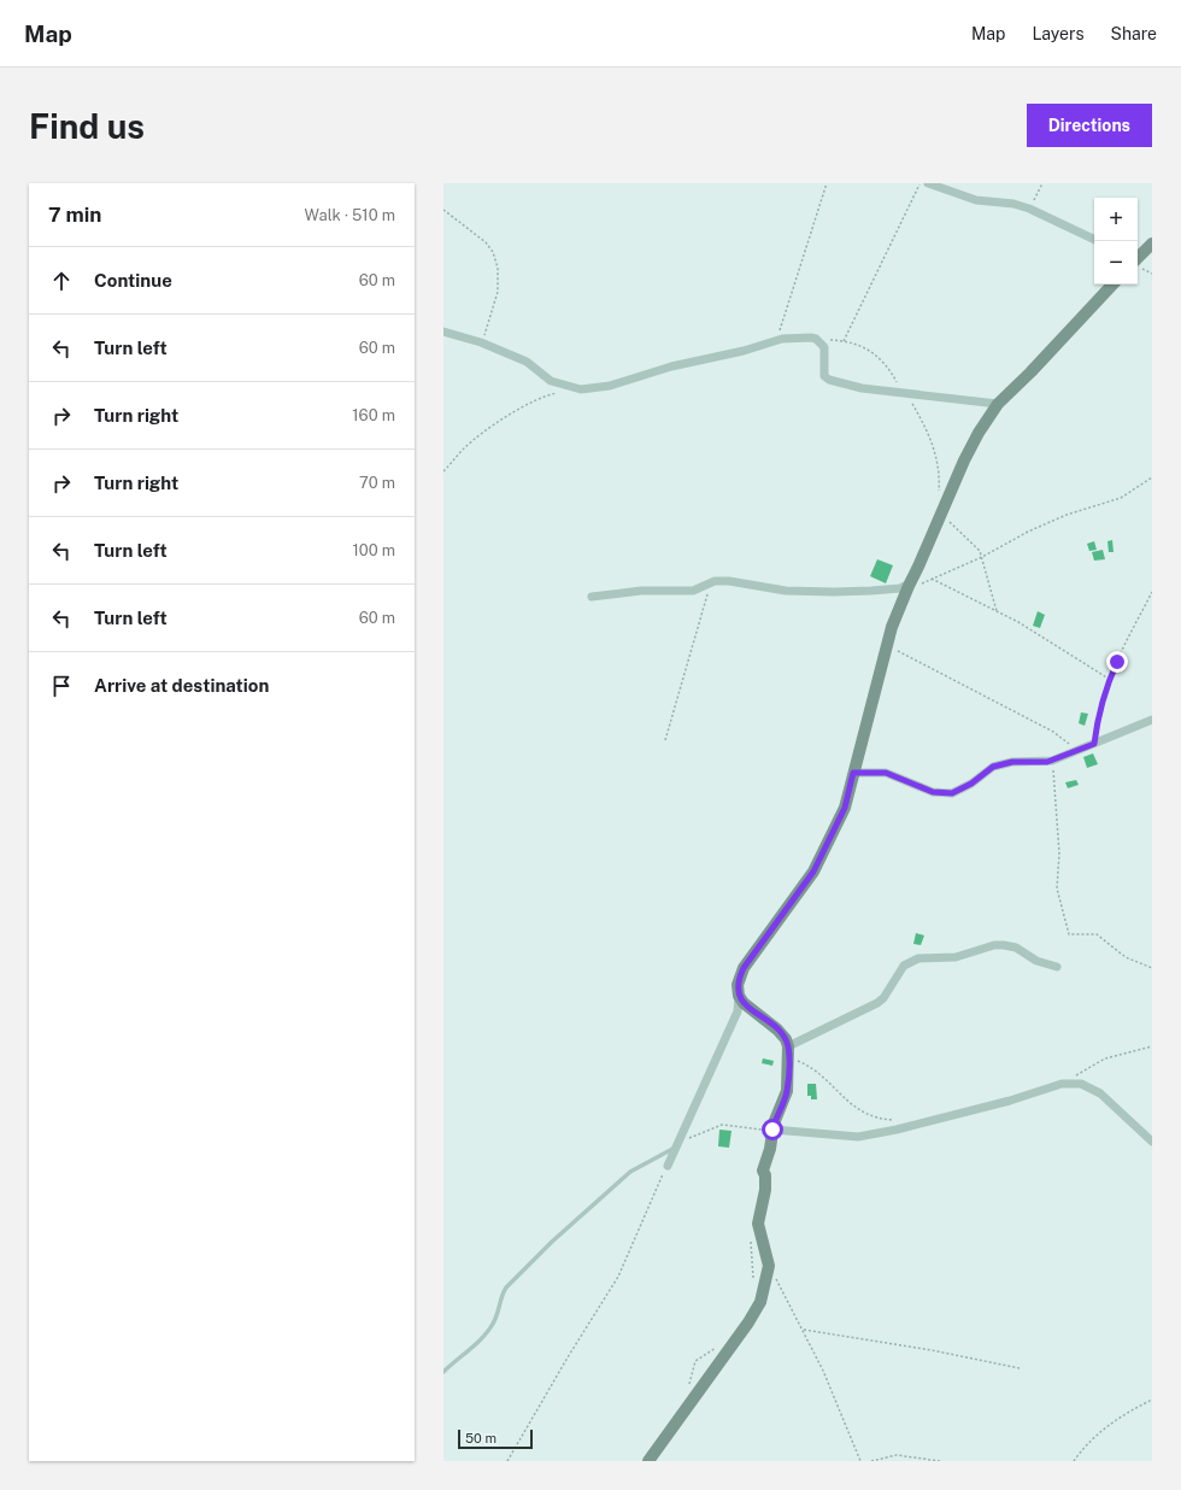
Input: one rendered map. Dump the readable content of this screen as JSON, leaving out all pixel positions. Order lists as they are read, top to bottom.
{
  "scale_bar": "50 m",
  "page": {
    "header": "Map",
    "nav": ["Map", "Layers", "Share"],
    "buttons": "Directions",
    "title": "Find us",
    "heading": ["7 min", "Walk · 510 m"],
    "map_buttons": ["+", "−"],
    "list": [
      ["Continue", "60 m"],
      ["Turn left", "60 m"],
      ["Turn right", "160 m"],
      ["Turn right", "70 m"],
      ["Turn left", "100 m"],
      ["Turn left", "60 m"],
      "Arrive at destination"
    ],
    "scale": "50 m"
  }
}
